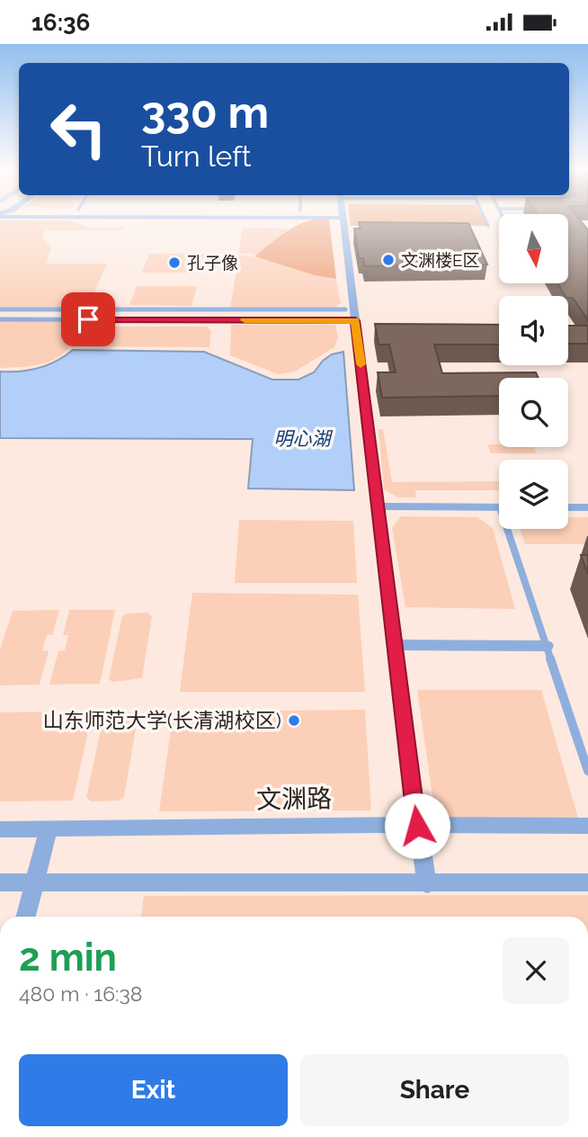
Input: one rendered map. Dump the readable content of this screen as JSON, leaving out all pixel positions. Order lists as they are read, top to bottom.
{
  "streets": {
    "street": ["文渊路"]
  },
  "water": ["明心湖"],
  "places": ["文渊楼E区", "孔子像", "山东师范大学(长清湖校区)"],
  "north": "bottom",
  "page": {
    "status": "16:36",
    "turn": ["330 m", "Turn left"],
    "heading": ["2 min", "480 m · 16:38"],
    "buttons": ["Exit", "Share"]
  }
}
